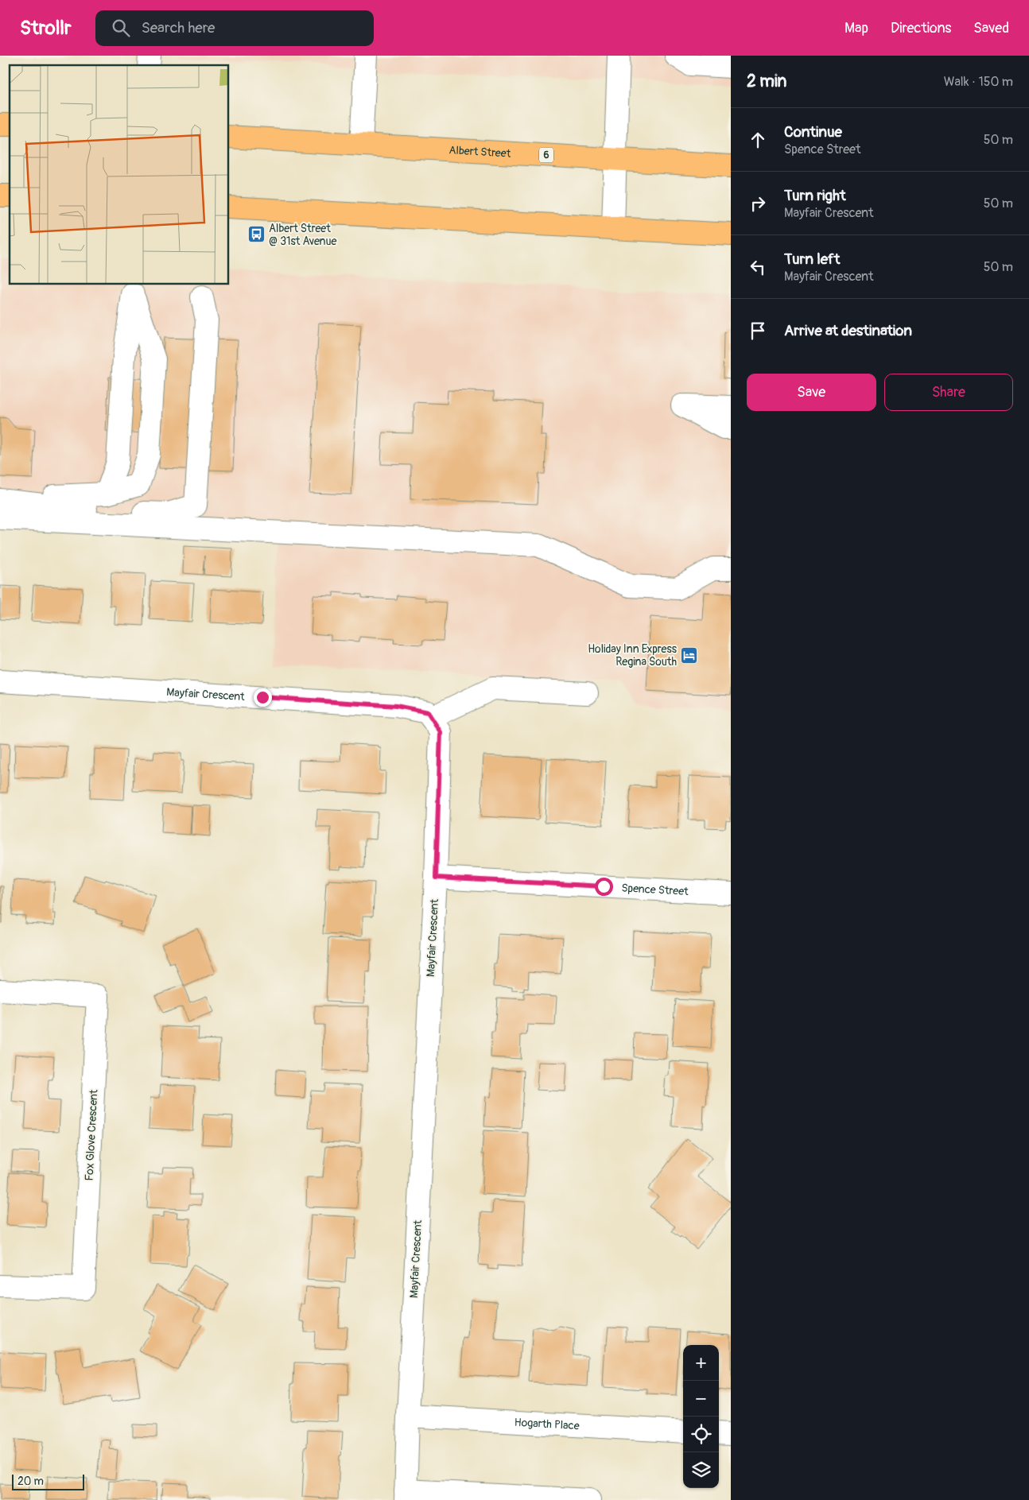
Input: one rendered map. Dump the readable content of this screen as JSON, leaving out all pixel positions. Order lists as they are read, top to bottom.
{
  "streets": {
    "main road": ["Albert Street", "6"],
    "street": [
      "Mayfair Crescent",
      "Spence Street",
      "Fox Glove Crescent",
      "Hogarth Place"
    ]
  },
  "crossings": [
    ["Mayfair Crescent", "Spence Street"],
    ["Mayfair Crescent", "Hogarth Place"]
  ],
  "places": {
    "bus stop": ["Albert Street @ 31st Avenue"],
    "hotel": ["Holiday Inn Express Regina South"]
  },
  "scale_bar": "20 m",
  "page": {
    "header": "Strollr",
    "search": "Search here",
    "nav": ["Map", "Directions", "Saved"],
    "heading": ["2 min", "Walk · 150 m"],
    "list": [
      ["Continue", "Spence Street", "50 m"],
      ["Turn right", "Mayfair Crescent", "50 m"],
      ["Turn left", "Mayfair Crescent", "50 m"],
      "Arrive at destination"
    ],
    "buttons": ["Save", "Share"],
    "map_buttons": ["+", "−"],
    "scale": "20 m"
  }
}
